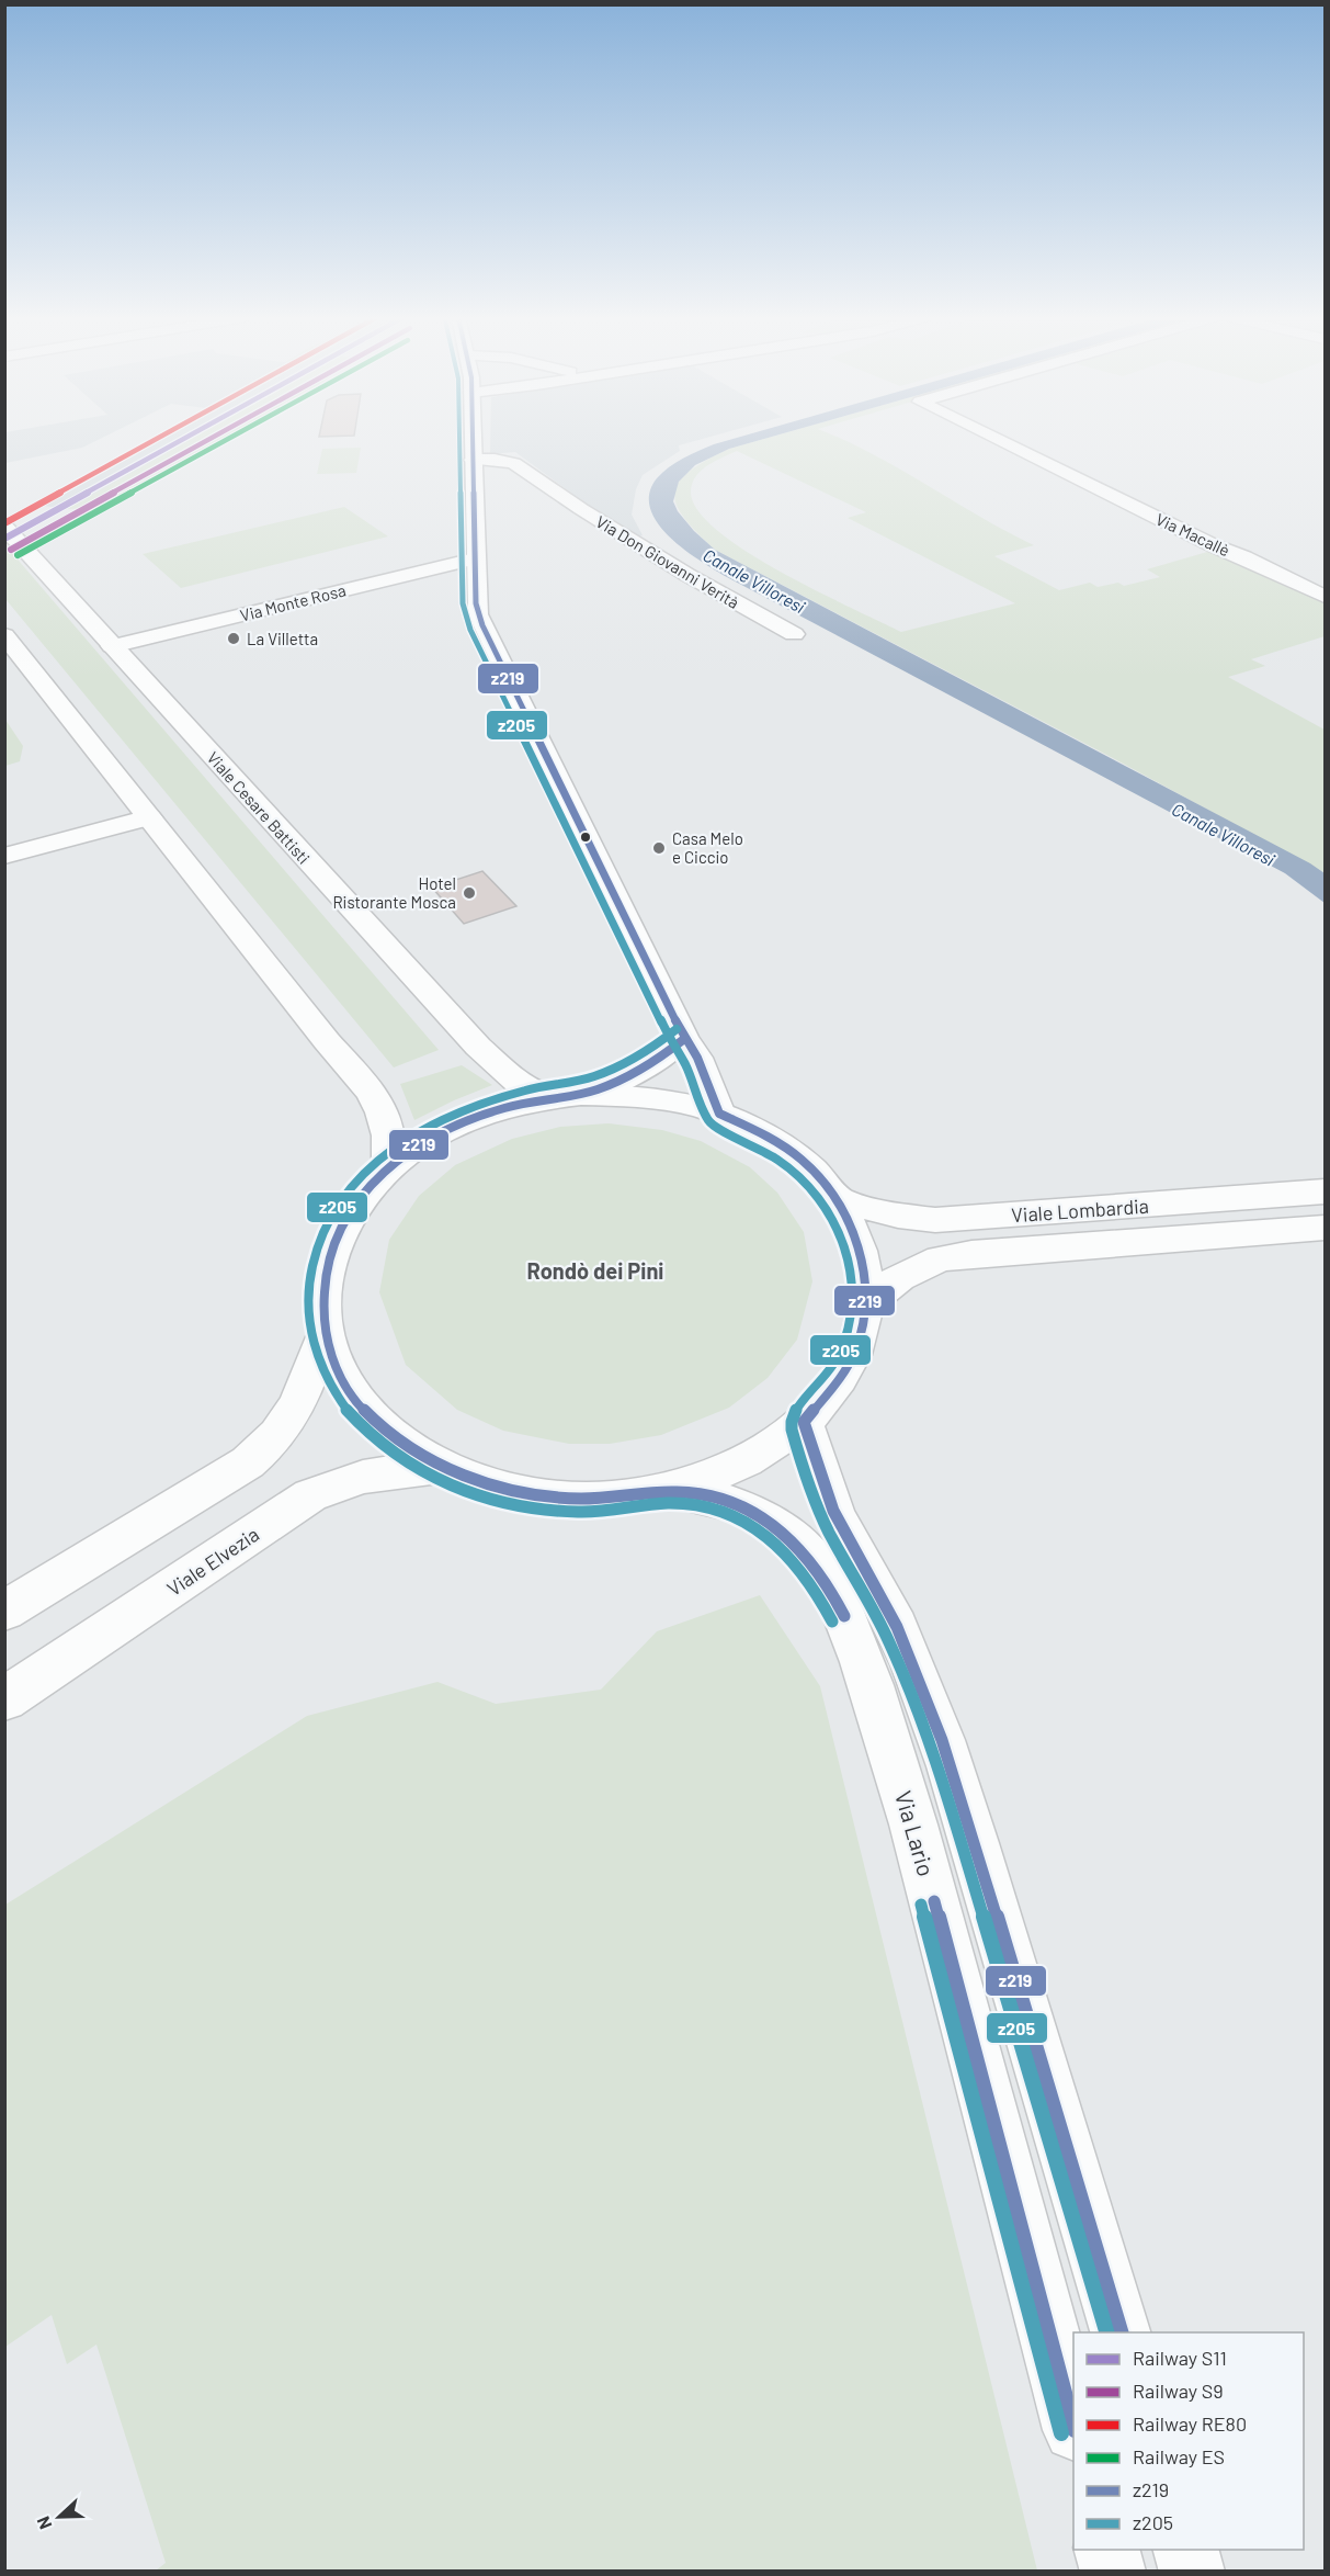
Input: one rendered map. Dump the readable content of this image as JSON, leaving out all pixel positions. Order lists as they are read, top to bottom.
{
  "streets": {
    "street": [
      "Via Macallè",
      "Via Don Giovanni Verità",
      "Via Monte Rosa",
      "Viale Cesare Battisti",
      "Viale Lombardia",
      "Viale Elvezia",
      "Via Lario"
    ]
  },
  "crossings": [
    ["Via Monte Rosa", "Viale Cesare Battisti"]
  ],
  "districts": ["Rondò dei Pini"],
  "water": ["Canale Villoresi"],
  "places": ["La Villetta", "Casa Melo e Ciccio", "Hotel Ristorante Mosca"],
  "lines": [
    "rail line S11",
    "rail line S9",
    "rail line RE80",
    "rail line ES",
    "transit line z219",
    "transit line z205"
  ],
  "legend": [
    "Railway S11",
    "Railway S9",
    "Railway RE80",
    "Railway ES",
    "z219",
    "z205"
  ],
  "north": "left"
}
